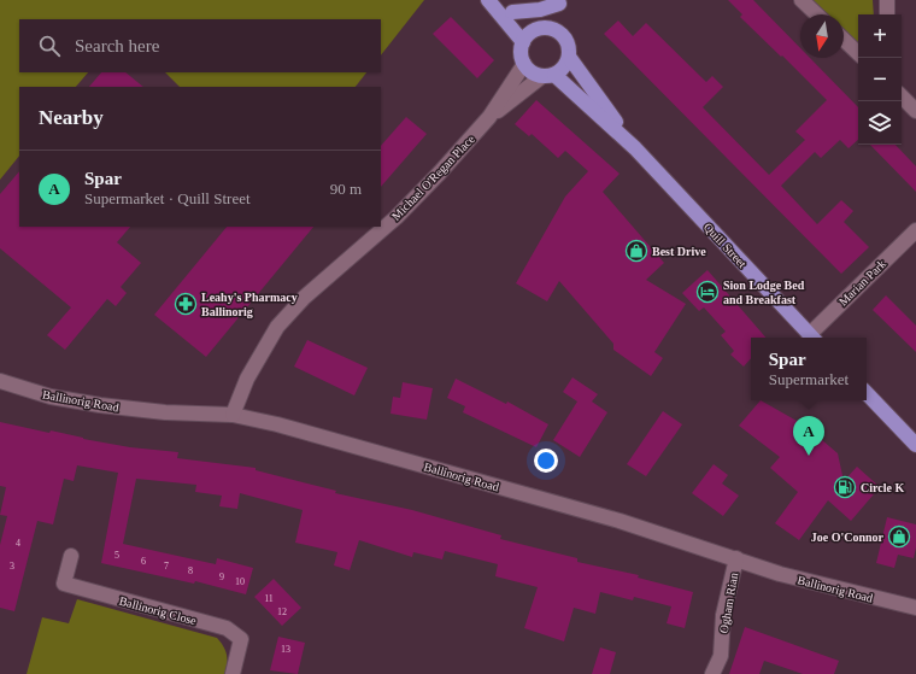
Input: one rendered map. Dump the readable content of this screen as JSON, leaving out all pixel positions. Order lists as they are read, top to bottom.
{
  "streets": {
    "main road": ["Quill Street"],
    "street": [
      "Michael O'Regan Place",
      "Marian Park",
      "Ballinorig Road",
      "Ogham Rian",
      "Ballinorig Close"
    ]
  },
  "crossings": [
    ["Michael O'Regan Place", "Ballinorig Road"],
    ["Quill Street", "Marian Park"],
    ["Ballinorig Road", "Ogham Rian"]
  ],
  "places": {
    "shop": ["Best Drive", "Joe O'Connor"],
    "hotel": ["Sion Lodge Bed and Breakfast"],
    "pharmacy": ["Leahy's Pharmacy Ballinorig"],
    "fuel station": ["Circle K"]
  },
  "house_numbers": [
    "4",
    "5",
    "6",
    "3",
    "7",
    "8",
    "9",
    "10",
    "11",
    "12",
    "13"
  ],
  "north": "bottom",
  "page": {
    "map_buttons": ["+", "−"],
    "search": "Search here",
    "heading": "Nearby",
    "list": [
      {
        "mark": "A",
        "name": "Spar",
        "note": "Supermarket · Quill Street",
        "value": "90 m"
      }
    ],
    "popup": ["Spar", "Supermarket"],
    "pins": "A"
  }
}
